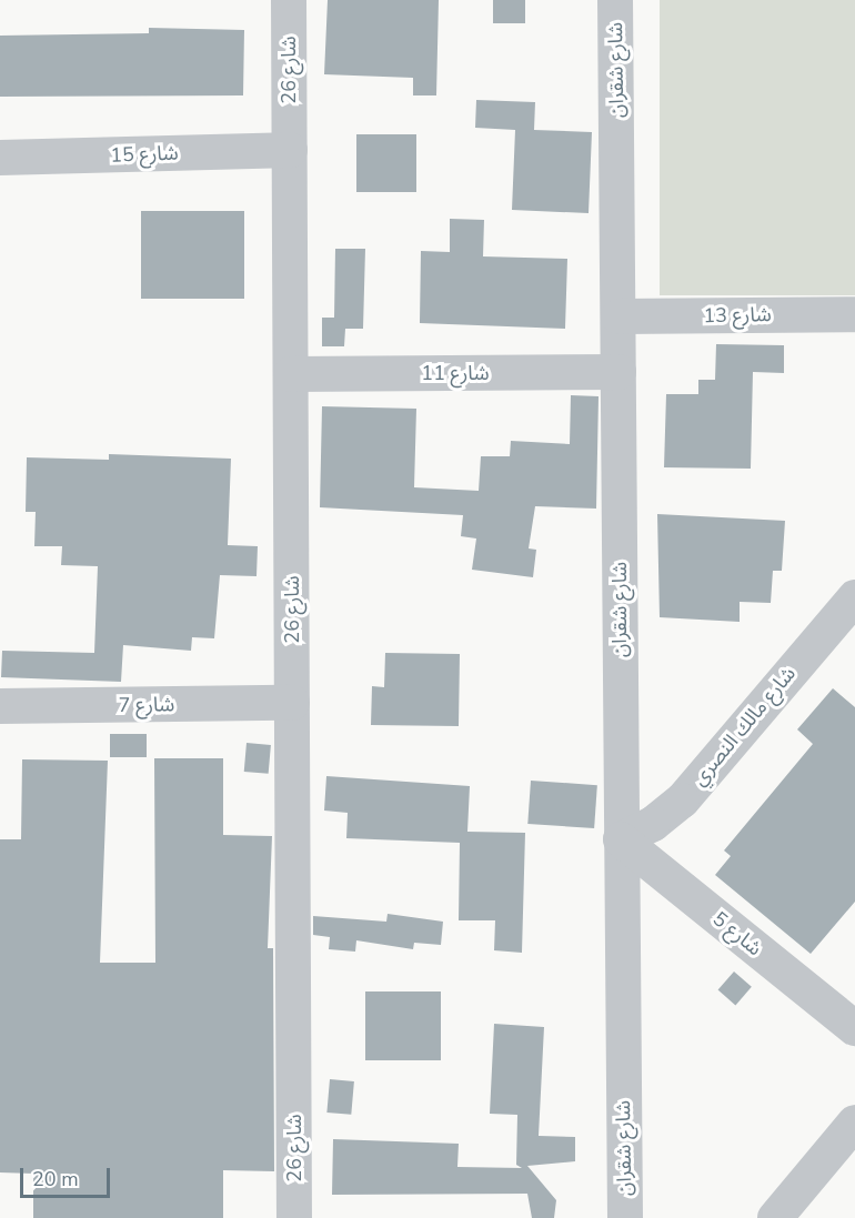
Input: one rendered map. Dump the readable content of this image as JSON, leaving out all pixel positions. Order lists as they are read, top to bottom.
{
  "streets": {
    "street": [
      "شارع 26",
      "شارع شقران",
      "شارع 15",
      "شارع 13",
      "شارع 11",
      "شارع 7",
      "شارع مالك النصري",
      "شارع 5"
    ]
  },
  "crossings": [
    ["شارع 26", "شارع 15"],
    ["شارع 26", "شارع 11"],
    ["شارع 26", "شارع 7"],
    ["شارع شقران", "شارع 13"],
    ["شارع شقران", "شارع 11"],
    ["شارع شقران", "شارع مالك النصري"],
    ["شارع شقران", "شارع 5"],
    ["شارع مالك النصري", "شارع 5"]
  ],
  "scale_bar": "20 m"
}
